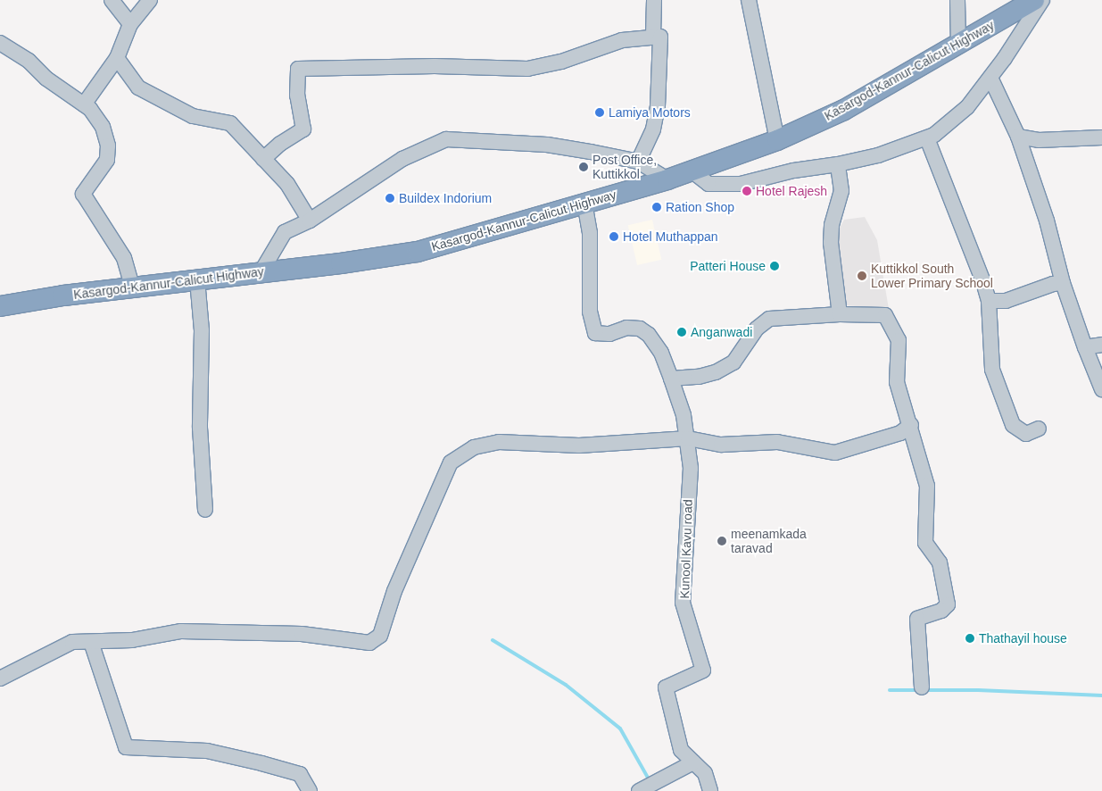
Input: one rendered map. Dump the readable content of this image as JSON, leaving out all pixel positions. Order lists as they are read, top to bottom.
{
  "streets": {
    "highway": ["Kasargod-Kannur-Calicut Highway"],
    "street": ["Kunool Kavu road"]
  },
  "crossings": [
    ["Kasargod-Kannur-Calicut Highway", "Kunool Kavu road"]
  ],
  "places": [
    "Lamiya Motors",
    "Post Office, Kuttikkol",
    "Hotel Rajesh",
    "Buildex Indorium",
    "Ration Shop",
    "Hotel Muthappan",
    "Patteri House",
    "Kuttikkol South Lower Primary School",
    "Anganwadi",
    "meenamkada taravad",
    "Thathayil house"
  ]
}
